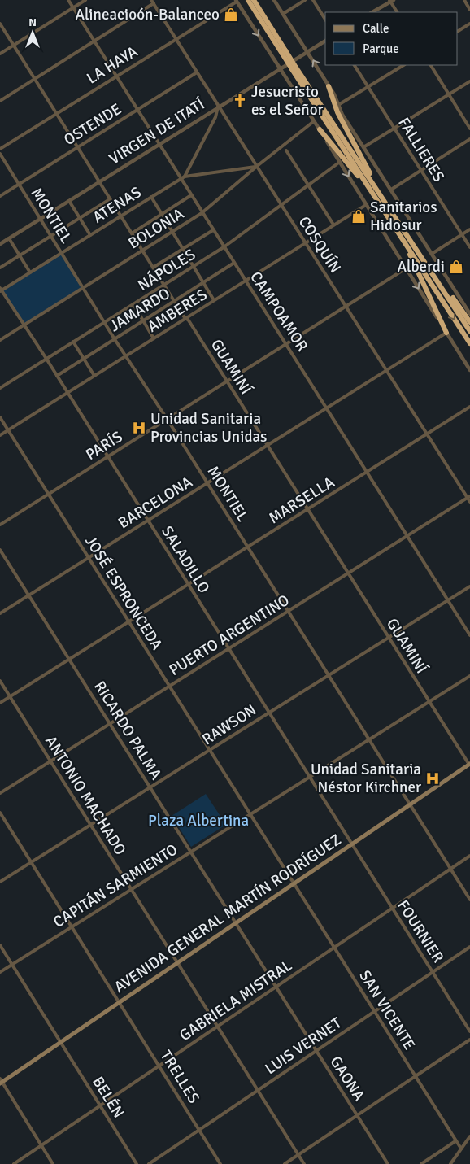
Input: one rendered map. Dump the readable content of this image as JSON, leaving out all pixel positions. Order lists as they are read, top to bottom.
{
  "streets": {
    "main road": ["AVENIDA GENERAL MARTÍN RODRÍGUEZ"],
    "street": [
      "LA HAYA",
      "OSTENDE",
      "VIRGEN DE ITATÍ",
      "FALLIERES",
      "ATENAS",
      "MONTIEL",
      "BOLONIA",
      "COSQUÍN",
      "NÁPOLES",
      "JAMARDO",
      "AMBERES",
      "CAMPOAMOR",
      "GUAMINÍ",
      "PARÍS",
      "MARSELLA",
      "BARCELONA",
      "SALADILLO",
      "JOSÉ ESPRONCEDA",
      "PUERTO ARGENTINO",
      "RAWSON",
      "RICARDO PALMA",
      "ANTONIO MACHADO",
      "CAPITÁN SARMIENTO",
      "FOURNIER",
      "GABRIELA MISTRAL",
      "SAN VICENTE",
      "LUIS VERNET",
      "TRELLES",
      "GAONA",
      "BELÉN"
    ]
  },
  "crossings": [
    ["LA HAYA", "COSQUÍN"],
    ["LA HAYA", "CAMPOAMOR"],
    ["LA HAYA", "GUAMINÍ"],
    ["OSTENDE", "MONTIEL"],
    ["OSTENDE", "COSQUÍN"],
    ["OSTENDE", "CAMPOAMOR"],
    ["OSTENDE", "GUAMINÍ"],
    ["VIRGEN DE ITATÍ", "MONTIEL"],
    ["VIRGEN DE ITATÍ", "COSQUÍN"],
    ["VIRGEN DE ITATÍ", "CAMPOAMOR"],
    ["VIRGEN DE ITATÍ", "GUAMINÍ"],
    ["ATENAS", "MONTIEL"],
    ["ATENAS", "BOLONIA"],
    ["ATENAS", "COSQUÍN"],
    ["ATENAS", "CAMPOAMOR"],
    ["ATENAS", "GUAMINÍ"],
    ["ATENAS", "SALADILLO"],
    ["MONTIEL", "BOLONIA"],
    ["MONTIEL", "NÁPOLES"],
    ["MONTIEL", "JAMARDO"],
    ["MONTIEL", "AMBERES"],
    ["MONTIEL", "PARÍS"],
    ["MONTIEL", "MARSELLA"],
    ["MONTIEL", "BARCELONA"],
    ["MONTIEL", "PUERTO ARGENTINO"],
    ["MONTIEL", "RAWSON"],
    ["MONTIEL", "CAPITÁN SARMIENTO"],
    ["MONTIEL", "AVENIDA GENERAL MARTÍN RODRÍGUEZ"],
    ["MONTIEL", "GABRIELA MISTRAL"],
    ["BOLONIA", "COSQUÍN"],
    ["BOLONIA", "CAMPOAMOR"],
    ["BOLONIA", "GUAMINÍ"],
    ["BOLONIA", "SALADILLO"],
    ["COSQUÍN", "NÁPOLES"],
    ["COSQUÍN", "AMBERES"],
    ["COSQUÍN", "PARÍS"],
    ["COSQUÍN", "MARSELLA"],
    ["COSQUÍN", "BARCELONA"],
    ["COSQUÍN", "PUERTO ARGENTINO"],
    ["NÁPOLES", "CAMPOAMOR"],
    ["NÁPOLES", "GUAMINÍ"],
    ["NÁPOLES", "SALADILLO"],
    ["JAMARDO", "CAMPOAMOR"],
    ["JAMARDO", "GUAMINÍ"],
    ["JAMARDO", "SALADILLO"],
    ["AMBERES", "CAMPOAMOR"],
    ["AMBERES", "GUAMINÍ"],
    ["AMBERES", "SALADILLO"],
    ["AMBERES", "JOSÉ ESPRONCEDA"],
    ["CAMPOAMOR", "PARÍS"],
    ["CAMPOAMOR", "MARSELLA"],
    ["CAMPOAMOR", "BARCELONA"],
    ["CAMPOAMOR", "PUERTO ARGENTINO"],
    ["CAMPOAMOR", "RAWSON"],
    ["GUAMINÍ", "PARÍS"],
    ["GUAMINÍ", "MARSELLA"],
    ["GUAMINÍ", "BARCELONA"],
    ["GUAMINÍ", "PUERTO ARGENTINO"],
    ["GUAMINÍ", "RAWSON"],
    ["GUAMINÍ", "CAPITÁN SARMIENTO"],
    ["GUAMINÍ", "AVENIDA GENERAL MARTÍN RODRÍGUEZ"],
    ["PARÍS", "SALADILLO"],
    ["PARÍS", "JOSÉ ESPRONCEDA"],
    ["MARSELLA", "SALADILLO"],
    ["MARSELLA", "JOSÉ ESPRONCEDA"],
    ["MARSELLA", "RICARDO PALMA"],
    ["MARSELLA", "ANTONIO MACHADO"],
    ["BARCELONA", "SALADILLO"],
    ["BARCELONA", "JOSÉ ESPRONCEDA"],
    ["BARCELONA", "RICARDO PALMA"],
    ["SALADILLO", "PUERTO ARGENTINO"],
    ["SALADILLO", "RAWSON"],
    ["SALADILLO", "CAPITÁN SARMIENTO"],
    ["SALADILLO", "AVENIDA GENERAL MARTÍN RODRÍGUEZ"],
    ["SALADILLO", "FOURNIER"],
    ["JOSÉ ESPRONCEDA", "PUERTO ARGENTINO"],
    ["JOSÉ ESPRONCEDA", "RAWSON"],
    ["JOSÉ ESPRONCEDA", "CAPITÁN SARMIENTO"],
    ["JOSÉ ESPRONCEDA", "AVENIDA GENERAL MARTÍN RODRÍGUEZ"],
    ["JOSÉ ESPRONCEDA", "SAN VICENTE"],
    ["PUERTO ARGENTINO", "RICARDO PALMA"],
    ["PUERTO ARGENTINO", "ANTONIO MACHADO"],
    ["RAWSON", "RICARDO PALMA"],
    ["RAWSON", "ANTONIO MACHADO"],
    ["RAWSON", "TRELLES"],
    ["RICARDO PALMA", "CAPITÁN SARMIENTO"],
    ["RICARDO PALMA", "AVENIDA GENERAL MARTÍN RODRÍGUEZ"],
    ["RICARDO PALMA", "GAONA"],
    ["ANTONIO MACHADO", "CAPITÁN SARMIENTO"],
    ["ANTONIO MACHADO", "AVENIDA GENERAL MARTÍN RODRÍGUEZ"],
    ["ANTONIO MACHADO", "GABRIELA MISTRAL"],
    ["ANTONIO MACHADO", "LUIS VERNET"],
    ["CAPITÁN SARMIENTO", "TRELLES"],
    ["CAPITÁN SARMIENTO", "BELÉN"],
    ["AVENIDA GENERAL MARTÍN RODRÍGUEZ", "FOURNIER"],
    ["AVENIDA GENERAL MARTÍN RODRÍGUEZ", "SAN VICENTE"],
    ["AVENIDA GENERAL MARTÍN RODRÍGUEZ", "TRELLES"],
    ["AVENIDA GENERAL MARTÍN RODRÍGUEZ", "GAONA"],
    ["AVENIDA GENERAL MARTÍN RODRÍGUEZ", "BELÉN"],
    ["FOURNIER", "GABRIELA MISTRAL"],
    ["FOURNIER", "LUIS VERNET"],
    ["GABRIELA MISTRAL", "SAN VICENTE"],
    ["GABRIELA MISTRAL", "TRELLES"],
    ["GABRIELA MISTRAL", "GAONA"],
    ["GABRIELA MISTRAL", "BELÉN"],
    ["SAN VICENTE", "LUIS VERNET"],
    ["LUIS VERNET", "TRELLES"],
    ["LUIS VERNET", "GAONA"]
  ],
  "parks": ["Plaza Albertina"],
  "places": {
    "shop": ["Alineacioón-Balanceo", "Sanitarios Hidosur", "Alberdi"],
    "church": ["Jesucristo es el Señor"],
    "hospital": ["Unidad Sanitaria Provincias Unidas", "Unidad Sanitaria Néstor Kirchner"]
  },
  "legend": ["Calle", "Parque"],
  "north": "top"
}
